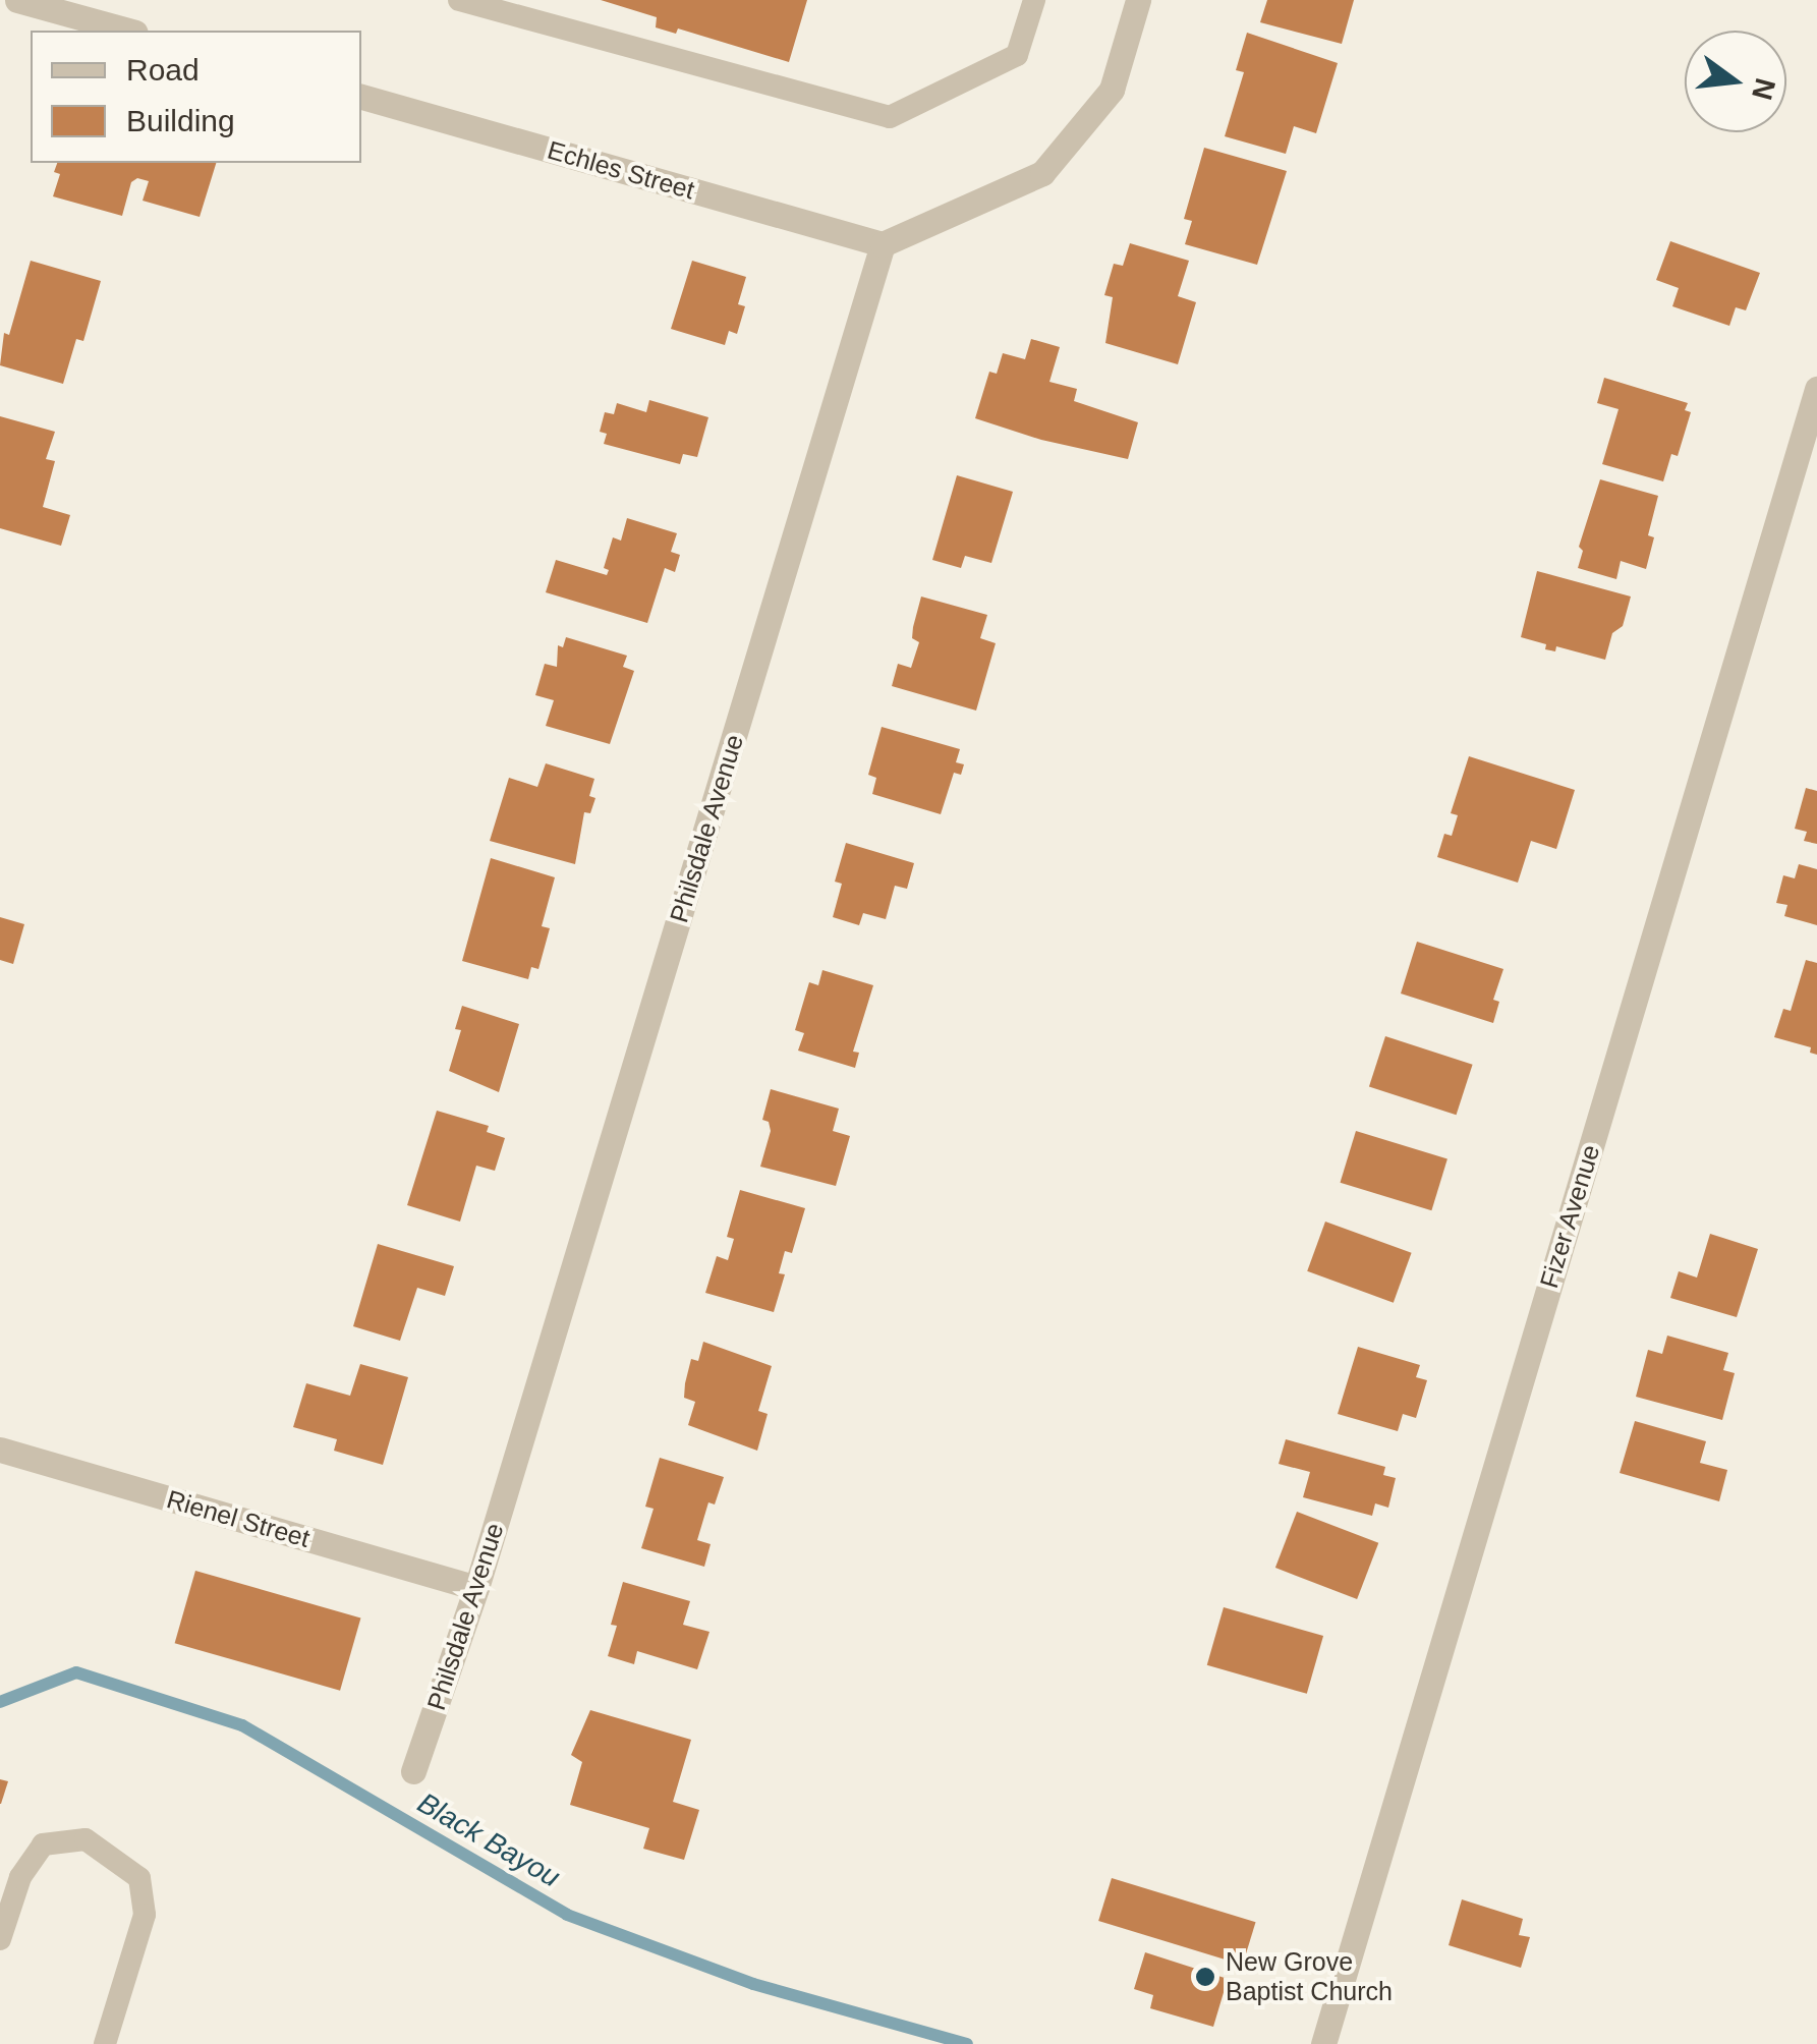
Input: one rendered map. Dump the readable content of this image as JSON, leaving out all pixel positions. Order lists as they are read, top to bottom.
{
  "streets": {
    "street": [
      "Echles Street",
      "Philsdale Avenue",
      "Fizer Avenue",
      "Rienel Street"
    ]
  },
  "crossings": [
    ["Echles Street", "Philsdale Avenue"],
    ["Philsdale Avenue", "Rienel Street"]
  ],
  "water": ["Black Bayou"],
  "places": ["New Grove Baptist Church"],
  "legend": ["Road", "Building"],
  "north": "right"
}
